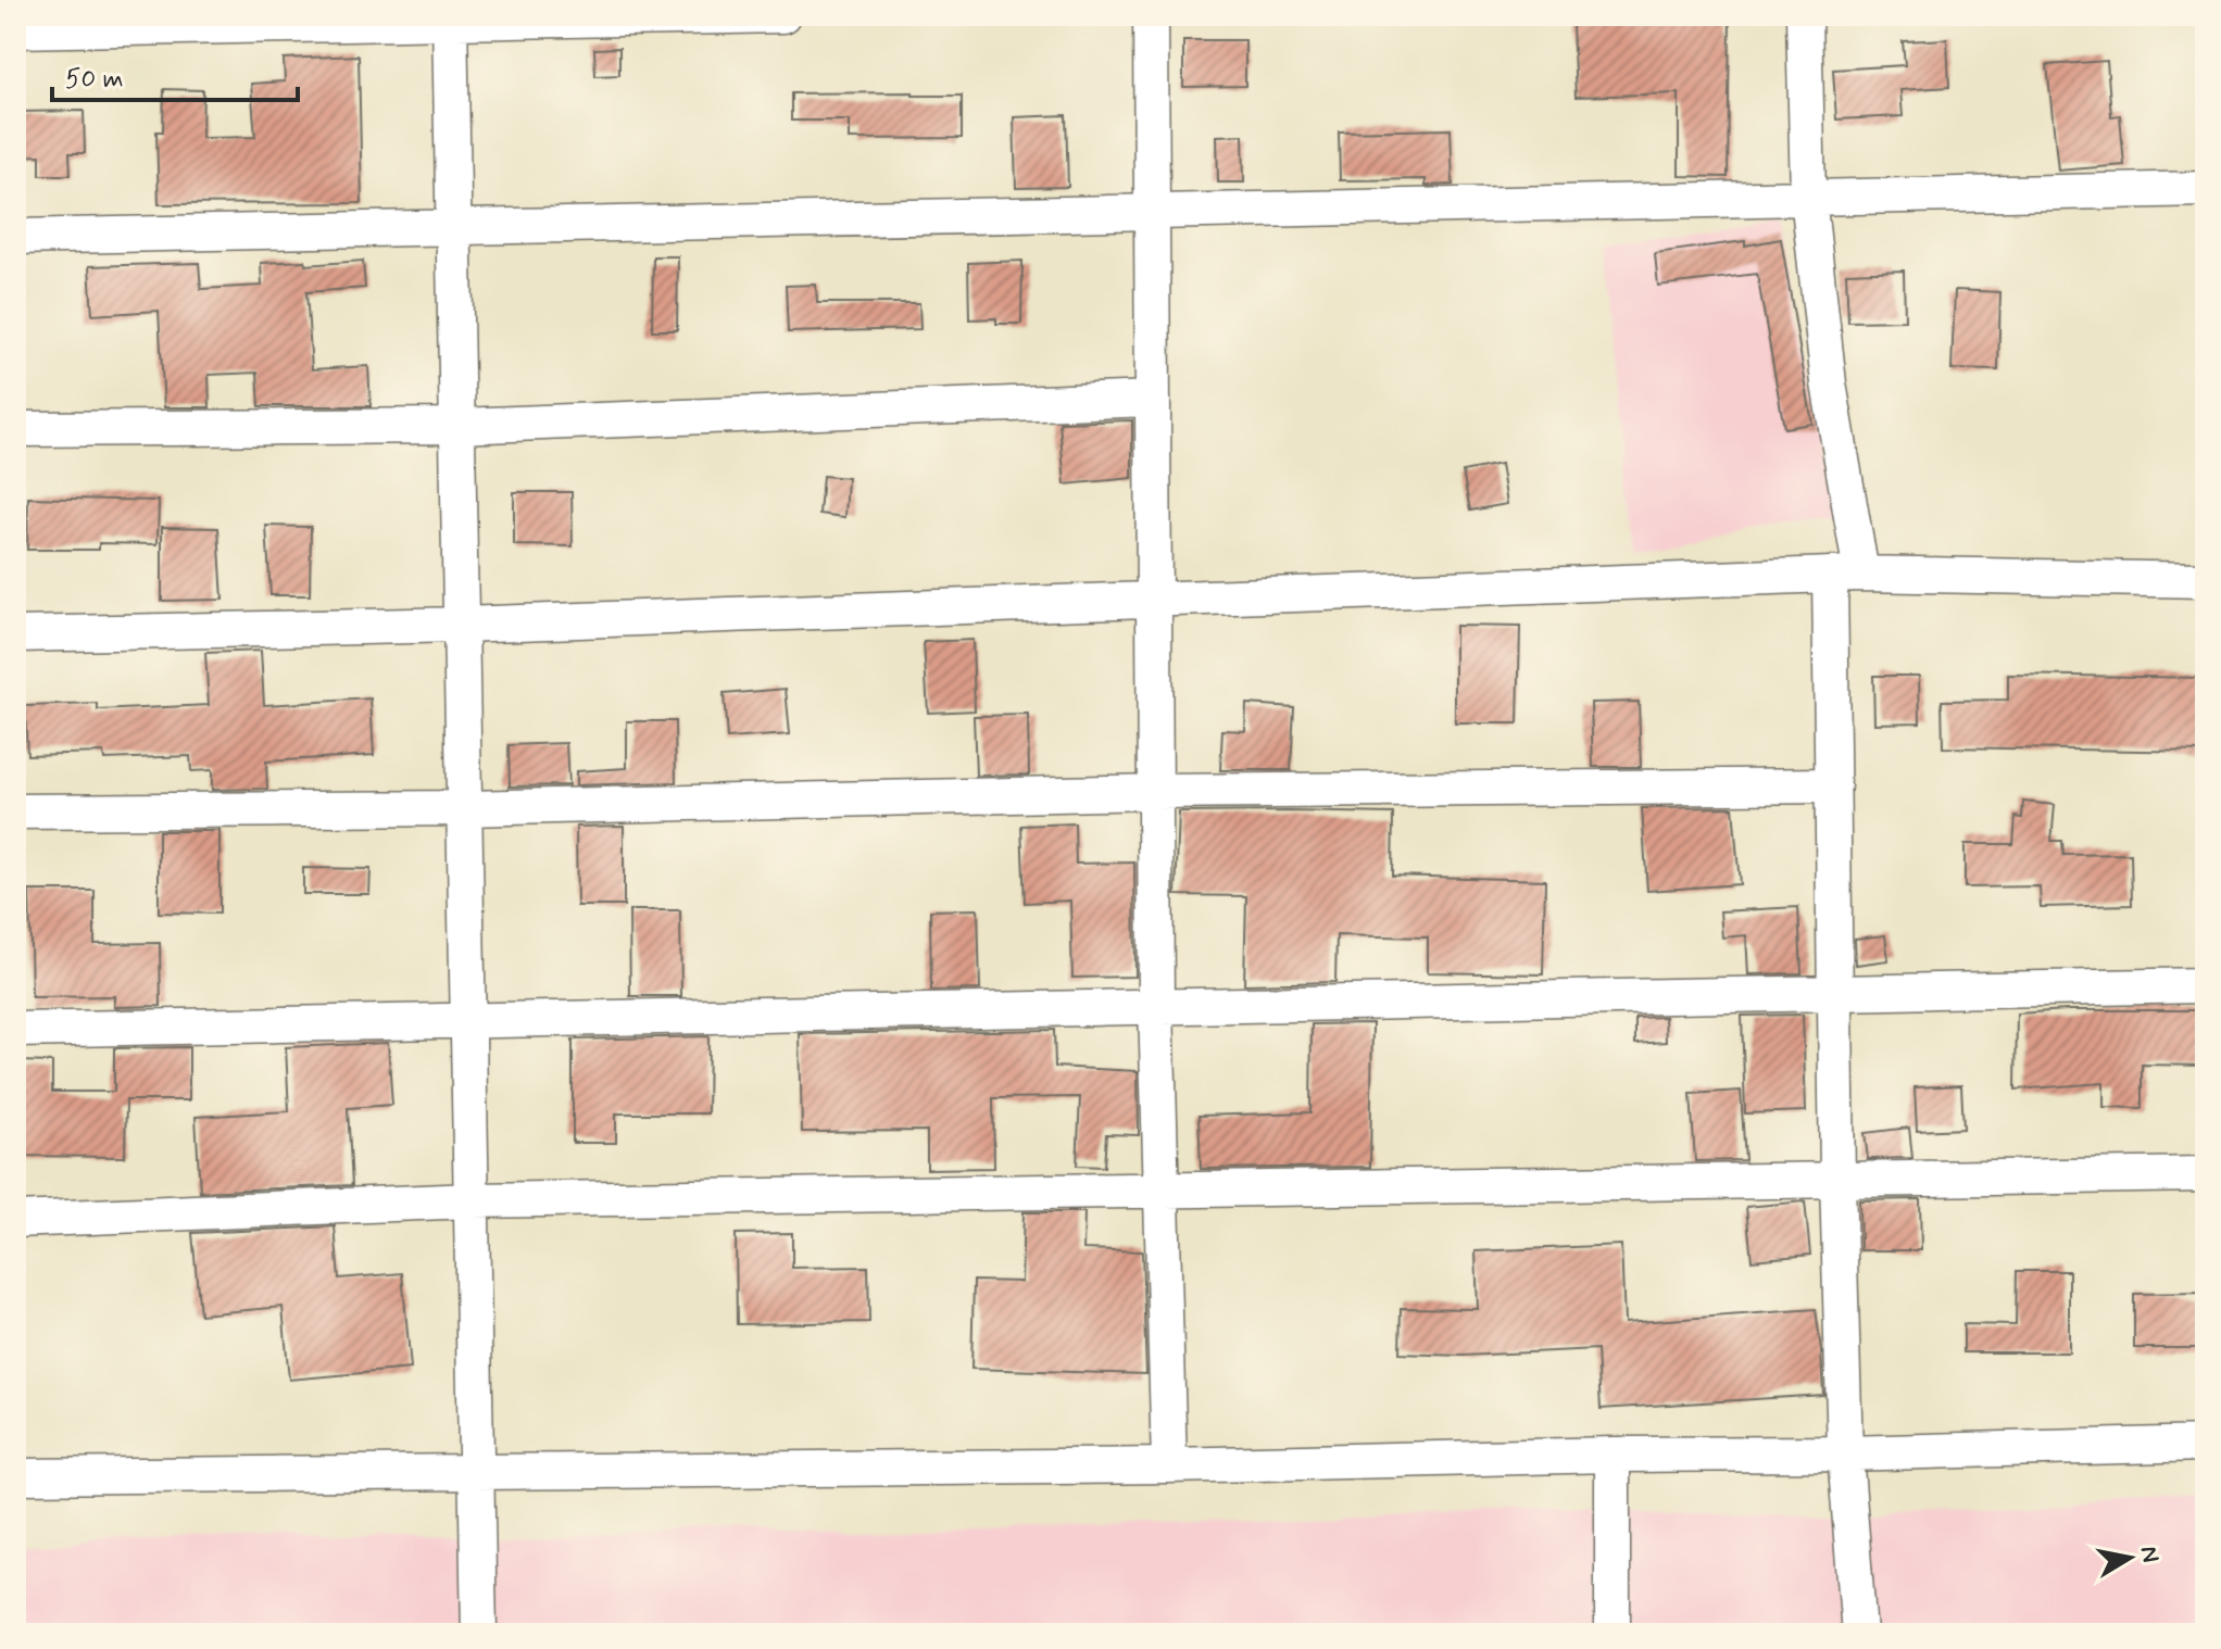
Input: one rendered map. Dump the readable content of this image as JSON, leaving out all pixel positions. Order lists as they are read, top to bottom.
{
  "scale_bar": "50 m",
  "north": "right"
}
